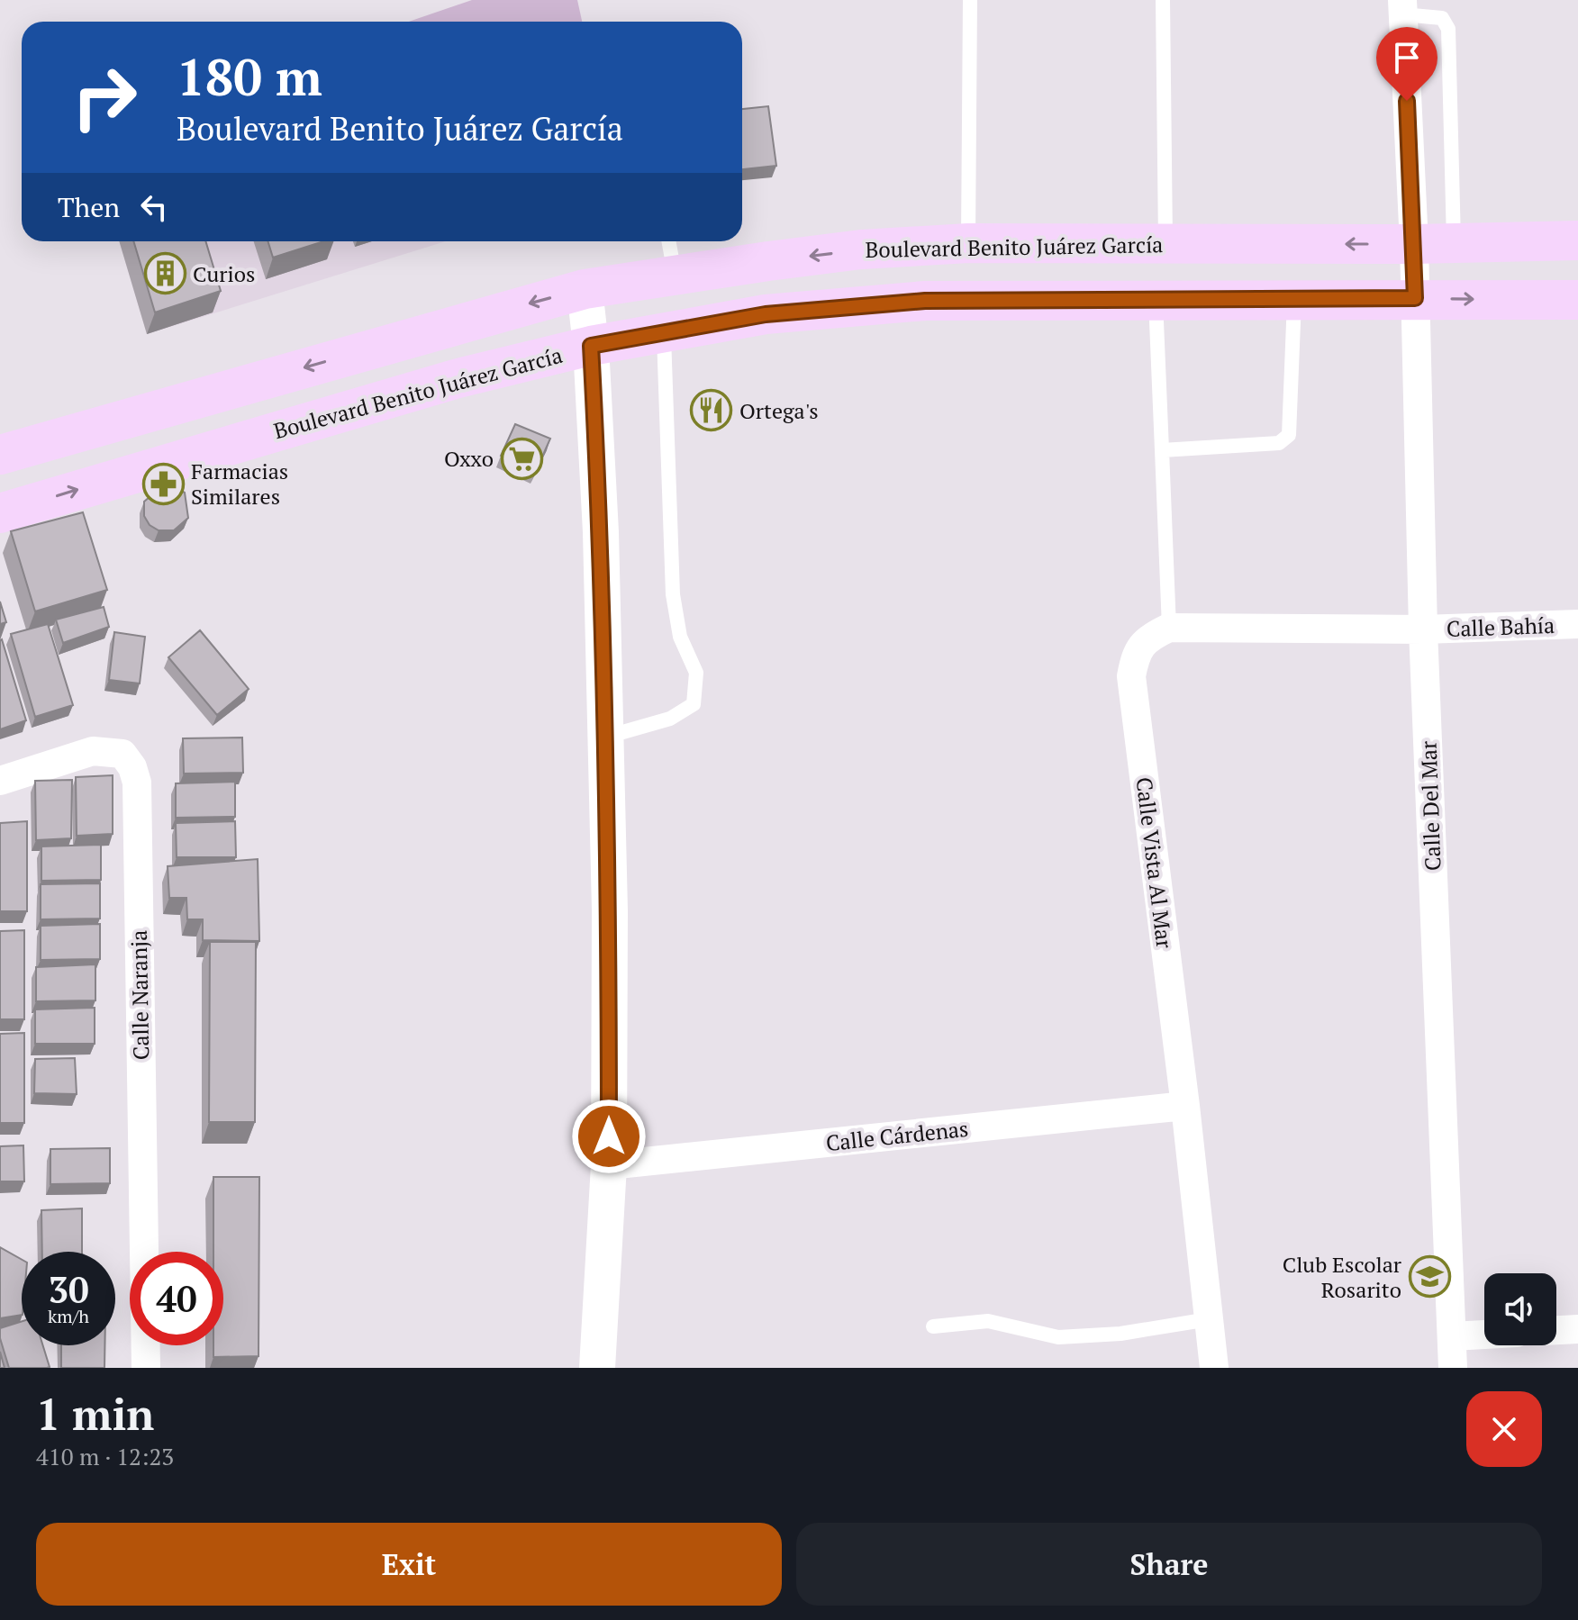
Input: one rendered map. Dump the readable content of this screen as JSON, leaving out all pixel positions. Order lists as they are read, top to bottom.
{
  "streets": {
    "main road": ["Boulevard Benito Juárez García"],
    "street": [
      "Calle Bahía",
      "Calle Del Mar",
      "Calle Vista Al Mar",
      "Calle Naranja",
      "Calle Cárdenas"
    ]
  },
  "crossings": [
    ["Boulevard Benito Juárez García", "Calle Del Mar"],
    ["Calle Bahía", "Calle Del Mar"],
    ["Calle Vista Al Mar", "Calle Cárdenas"]
  ],
  "places": {
    "building": ["Curios"],
    "restaurant": ["Ortega's"],
    "supermarket": ["Oxxo"],
    "pharmacy": ["Farmacias Similares"],
    "school or university": ["Club Escolar Rosarito"]
  },
  "page": {
    "turn": ["180 m", "Boulevard Benito Juárez García"],
    "then": "Then",
    "speed": "30 km/h",
    "limit": "40",
    "heading": ["1 min", "410 m · 12:23"],
    "buttons": ["Exit", "Share"]
  }
}
